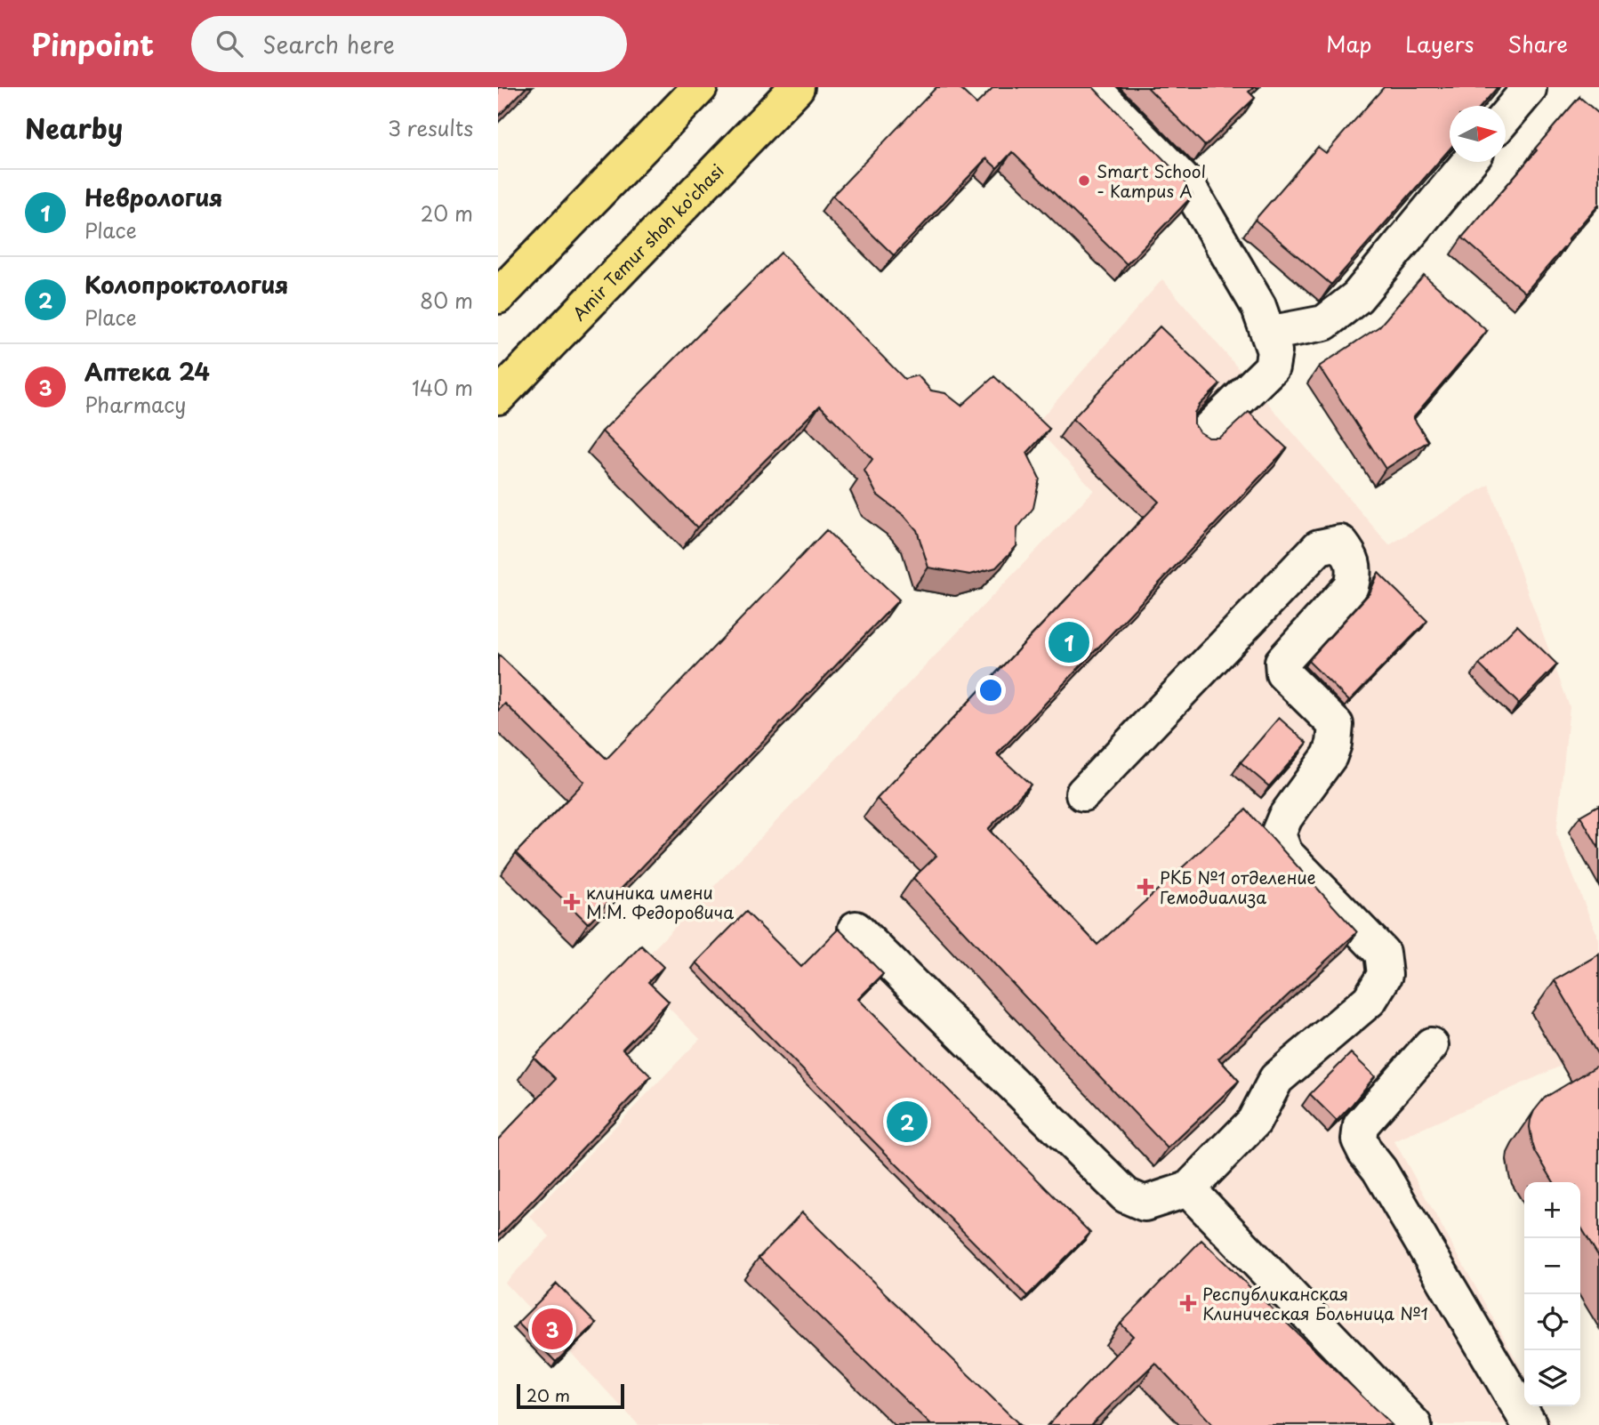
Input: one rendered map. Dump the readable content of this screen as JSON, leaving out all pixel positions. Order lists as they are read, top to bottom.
{
  "streets": {
    "main road": ["Amir Temur shoh ko'chasi"]
  },
  "places": {
    "other": ["Smart School - Kampus A"],
    "health": ["РКБ №1 отделение Гемодиализа", "клиника имени М.М. Федоровича", "Республиканская Клиническая Больница №1"]
  },
  "scale_bar": "20 m",
  "north": "right",
  "page": {
    "header": "Pinpoint",
    "search": "Search here",
    "nav": ["Map", "Layers", "Share"],
    "heading": ["Nearby", "3 results"],
    "list": [
      {
        "mark": "1",
        "name": "Неврология",
        "note": "Place",
        "value": "20 m"
      },
      {
        "mark": "2",
        "name": "Колопроктология",
        "note": "Place",
        "value": "80 m"
      },
      {
        "mark": "3",
        "name": "Аптека 24",
        "note": "Pharmacy",
        "value": "140 m"
      }
    ],
    "pins": ["1", "2", "3"],
    "map_buttons": ["+", "−"],
    "scale": "20 m"
  }
}
